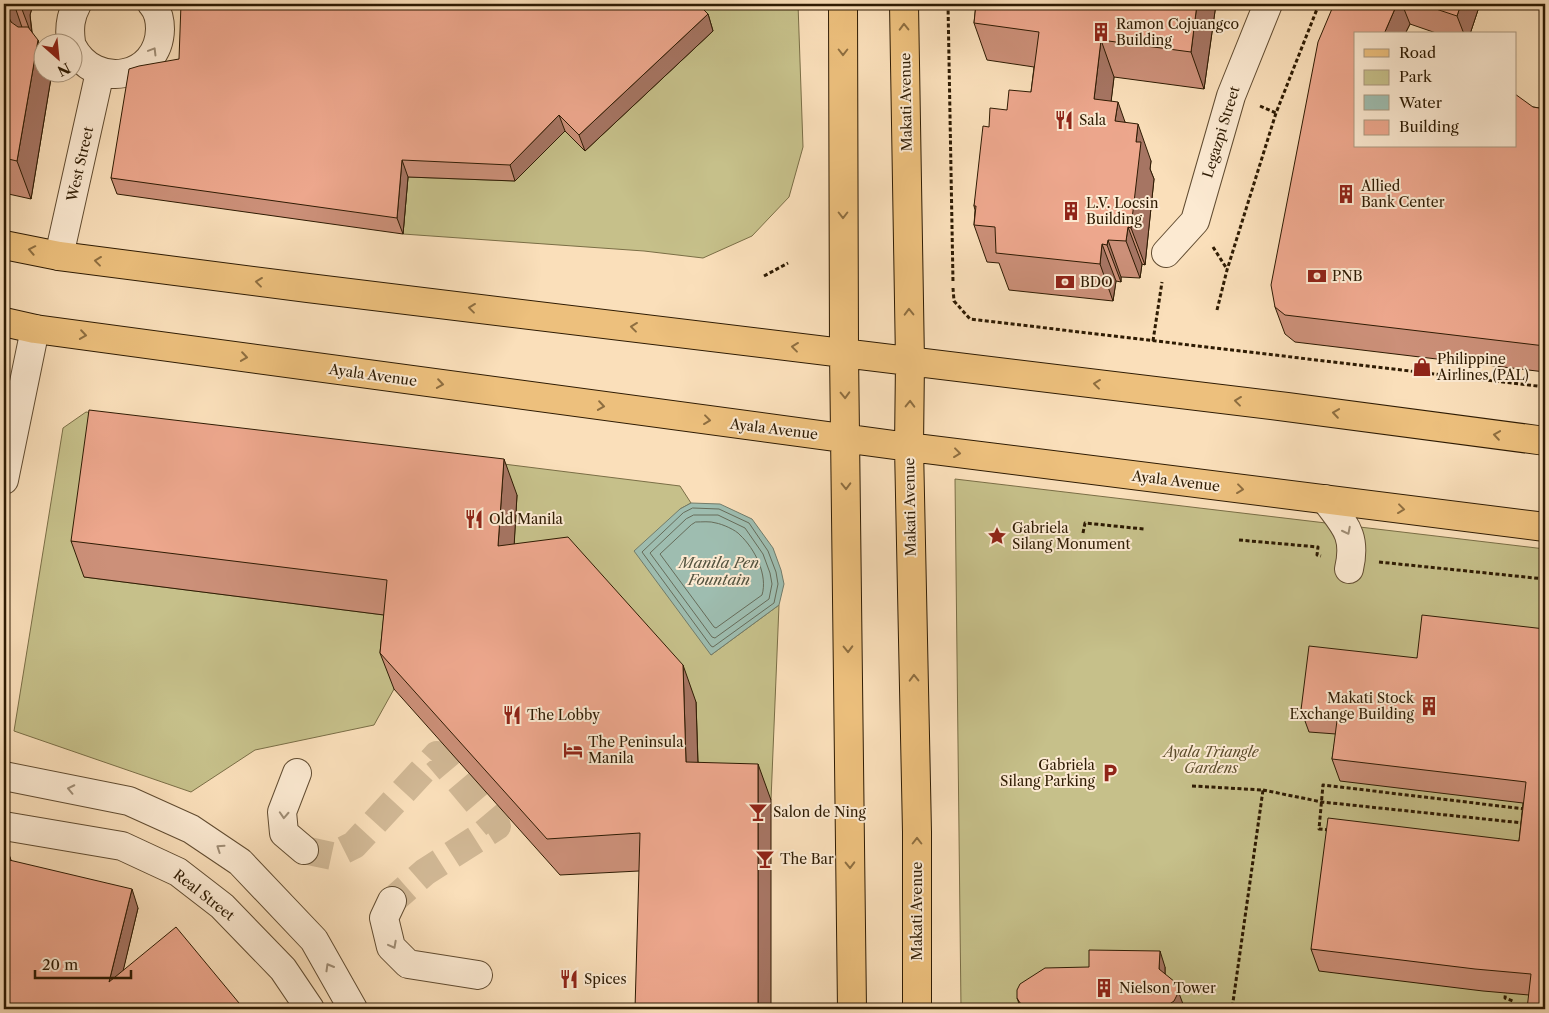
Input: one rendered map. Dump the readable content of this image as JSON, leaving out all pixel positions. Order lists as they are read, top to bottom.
{
  "streets": {
    "main road": ["Makati Avenue", "Ayala Avenue"],
    "street": ["Legazpi Street", "West Street", "Real Street"]
  },
  "crossings": [
    ["Makati Avenue", "Ayala Avenue"]
  ],
  "water": ["Manila Pen Fountain"],
  "parks": ["Ayala Triangle Gardens"],
  "places": {
    "building": [
      "Ramon Cojuangco Building",
      "Allied Bank Center",
      "L.V. Locsin Building",
      "Makati Stock Exchange Building",
      "Nielson Tower"
    ],
    "restaurant": [
      "Sala",
      "Old Manila",
      "The Lobby",
      "Spices"
    ],
    "bank": ["PNB", "BDO"],
    "shop": ["Philippine Airlines (PAL)"],
    "place": ["Gabriela Silang Monument"],
    "hotel": ["The Peninsula Manila"],
    "parking": ["Gabriela Silang Parking"],
    "bar": ["Salon de Ning", "The Bar"]
  },
  "legend": [
    "Road",
    "Park",
    "Water",
    "Building"
  ],
  "scale_bar": "20 m",
  "north": "bottom right"
}
